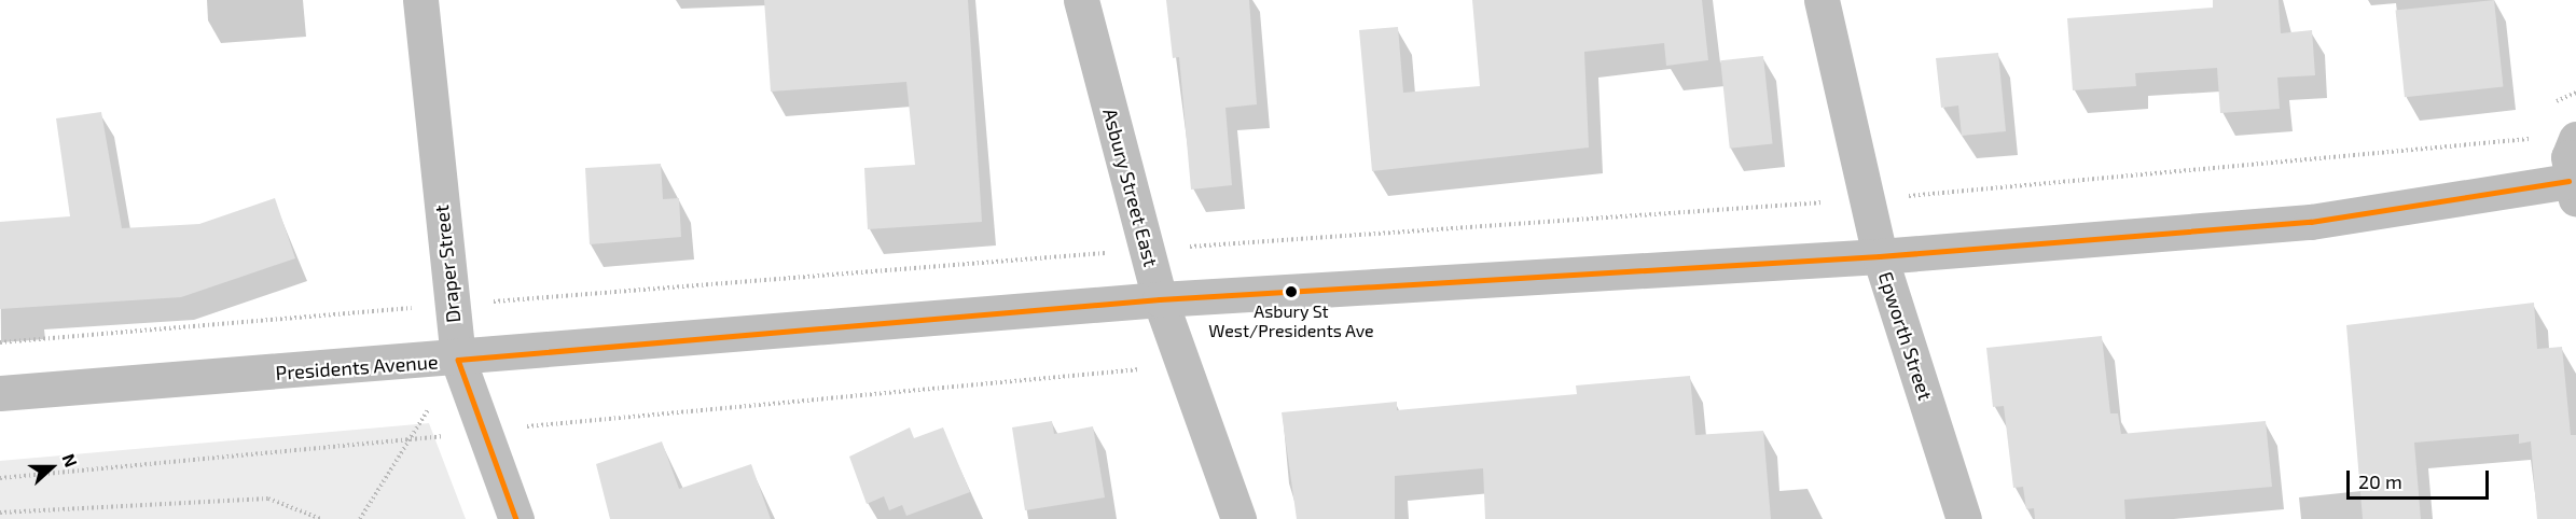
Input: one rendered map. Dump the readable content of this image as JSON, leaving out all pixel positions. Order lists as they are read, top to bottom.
{
  "streets": {
    "street": [
      "Asbury Street East",
      "Draper Street",
      "Epworth Street",
      "Presidents Avenue"
    ]
  },
  "crossings": [
    ["Asbury Street East", "Presidents Avenue"],
    ["Draper Street", "Presidents Avenue"],
    ["Epworth Street", "Presidents Avenue"]
  ],
  "places": ["Asbury St West/Presidents Ave"],
  "scale_bar": "20 m",
  "north": "right"
}
